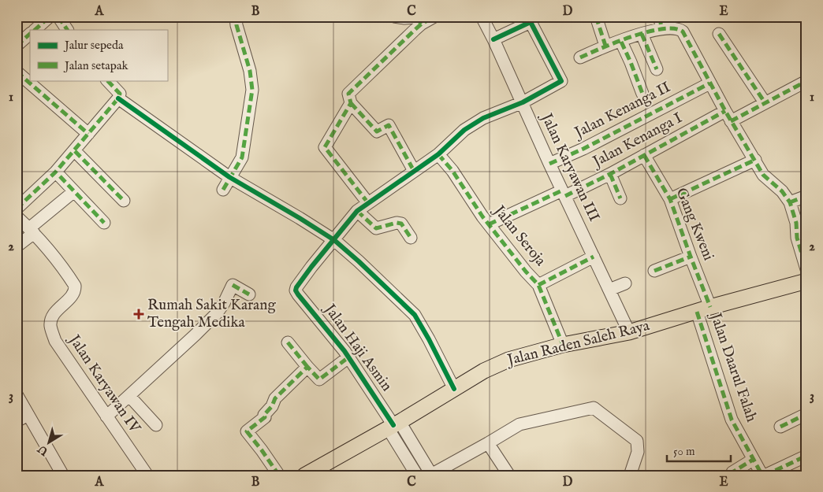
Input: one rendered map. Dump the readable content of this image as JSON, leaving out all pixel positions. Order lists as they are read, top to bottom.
{
  "streets": {
    "main road": ["Jalan Raden Saleh Raya"],
    "street": [
      "Jalan Kenanga II",
      "Jalan Kenanga I",
      "Jalan Karyawan III",
      "Gang Kweni",
      "Jalan Seroja",
      "Jalan Haji Asmin",
      "Jalan Daarul Falah",
      "Jalan Karyawan IV"
    ]
  },
  "crossings": [
    ["Jalan Kenanga II", "Jalan Karyawan III"],
    ["Jalan Kenanga I", "Jalan Karyawan III"],
    ["Jalan Kenanga I", "Gang Kweni"],
    ["Jalan Kenanga I", "Jalan Seroja"],
    ["Jalan Karyawan III", "Jalan Raden Saleh Raya"],
    ["Gang Kweni", "Jalan Raden Saleh Raya"],
    ["Gang Kweni", "Jalan Daarul Falah"],
    ["Jalan Seroja", "Jalan Raden Saleh Raya"],
    ["Jalan Raden Saleh Raya", "Jalan Haji Asmin"],
    ["Jalan Raden Saleh Raya", "Jalan Daarul Falah"]
  ],
  "places": {
    "health": ["Rumah Sakit Karang Tengah Medika"]
  },
  "legend": ["Jalur sepeda", "Jalan setapak"],
  "scale_bar": "50 m",
  "north": "bottom left",
  "grid": {
    "columns": [
      "A",
      "B",
      "C",
      "D",
      "E"
    ],
    "rows": ["1", "2", "3"]
  }
}
